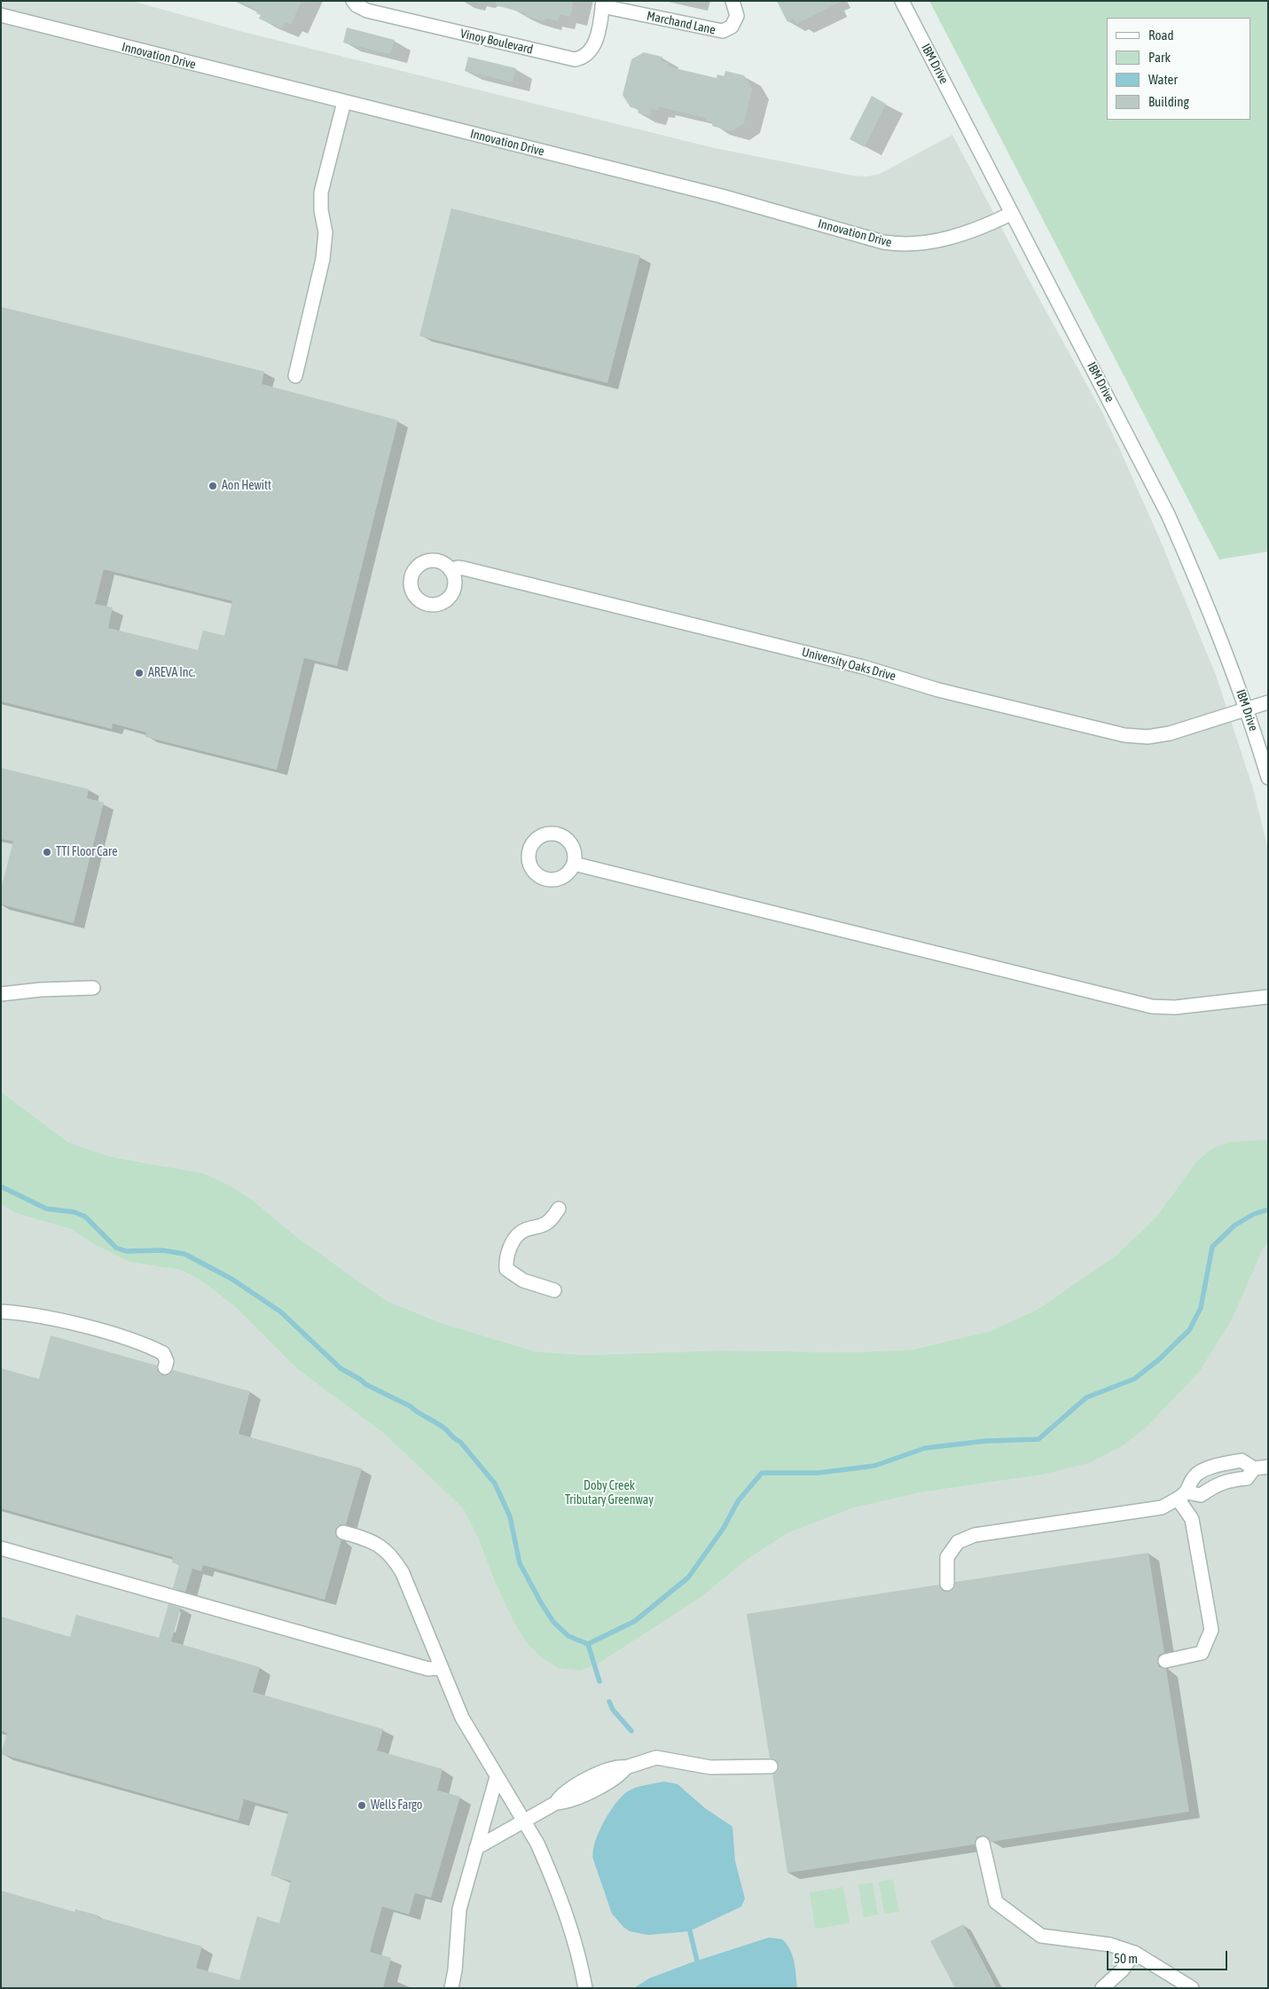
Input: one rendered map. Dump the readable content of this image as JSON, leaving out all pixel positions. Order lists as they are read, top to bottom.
{
  "streets": {
    "street": [
      "Marchand Lane",
      "Vinoy Boulevard",
      "Innovation Drive",
      "IBM Drive",
      "University Oaks Drive"
    ]
  },
  "crossings": [
    ["Marchand Lane", "Vinoy Boulevard"],
    ["Innovation Drive", "IBM Drive"],
    ["IBM Drive", "University Oaks Drive"]
  ],
  "parks": ["Doby Creek Tributary Greenway"],
  "places": [
    "Aon Hewitt",
    "AREVA Inc.",
    "TTI Floor Care",
    "Wells Fargo"
  ],
  "legend": [
    "Road",
    "Park",
    "Water",
    "Building"
  ],
  "scale_bar": "50 m"
}
